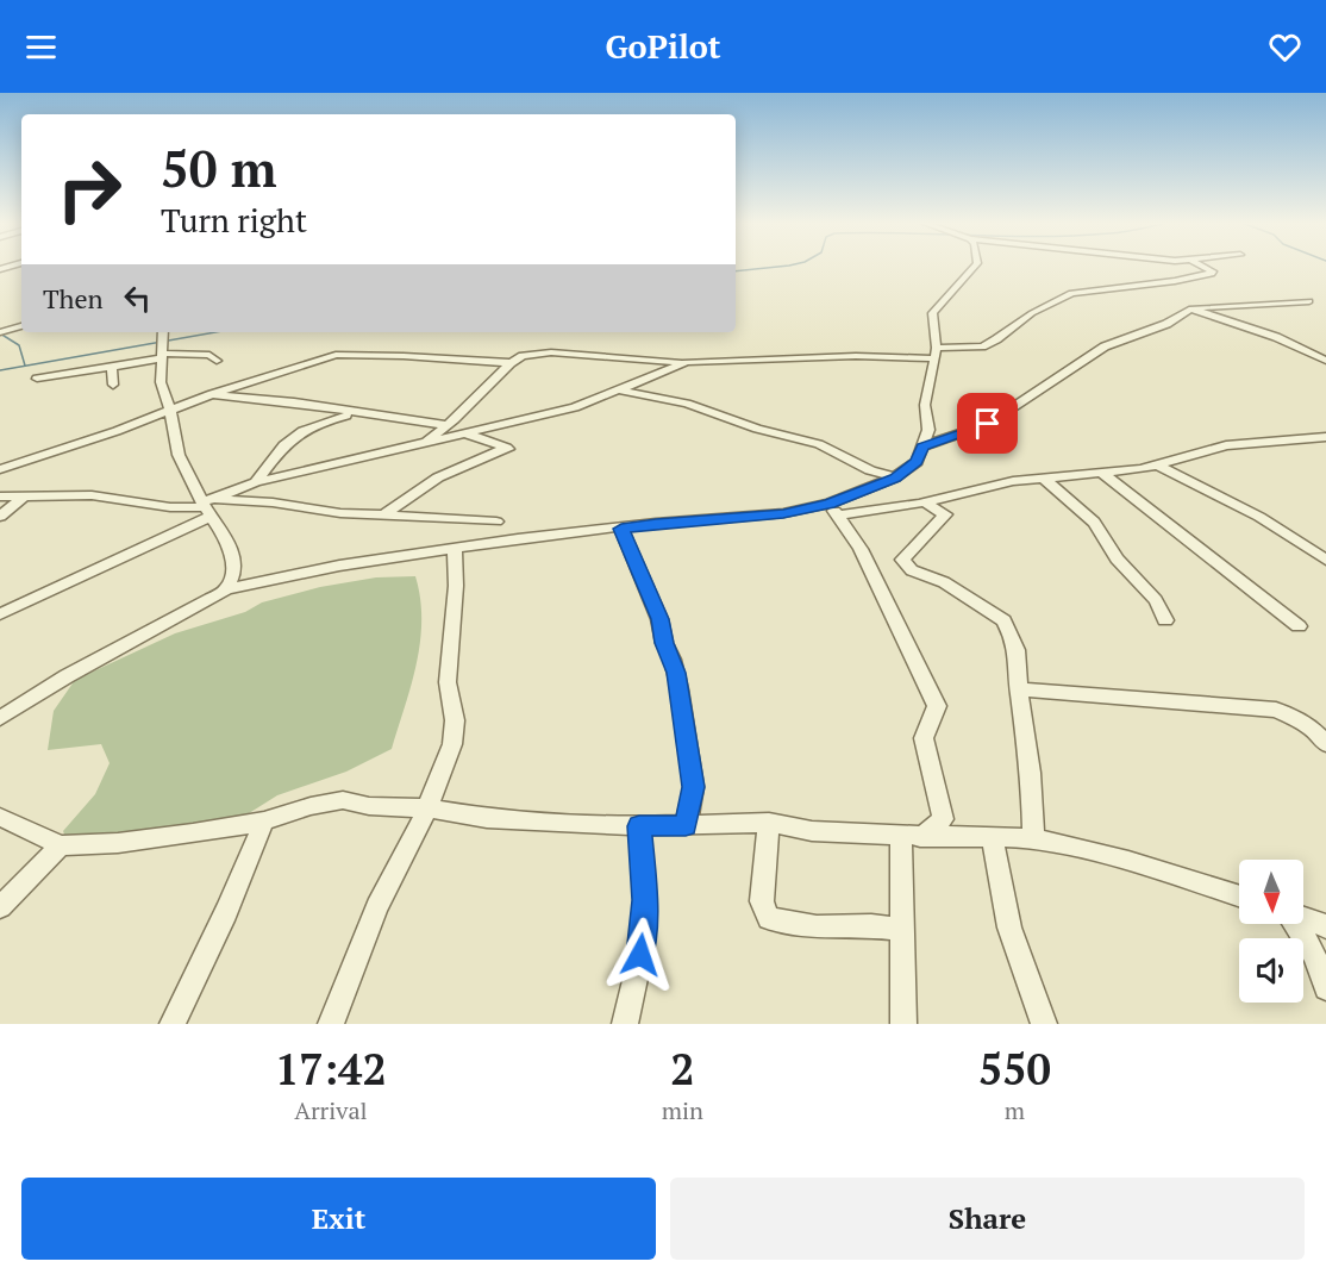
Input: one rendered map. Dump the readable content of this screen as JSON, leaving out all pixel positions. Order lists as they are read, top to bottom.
{
  "north": "bottom",
  "page": {
    "header": "GoPilot",
    "turn": ["50 m", "Turn right"],
    "then": "Then",
    "eta": [
      "17:42",
      "Arrival",
      "2",
      "min",
      "550",
      "m"
    ],
    "buttons": ["Exit", "Share"]
  }
}
